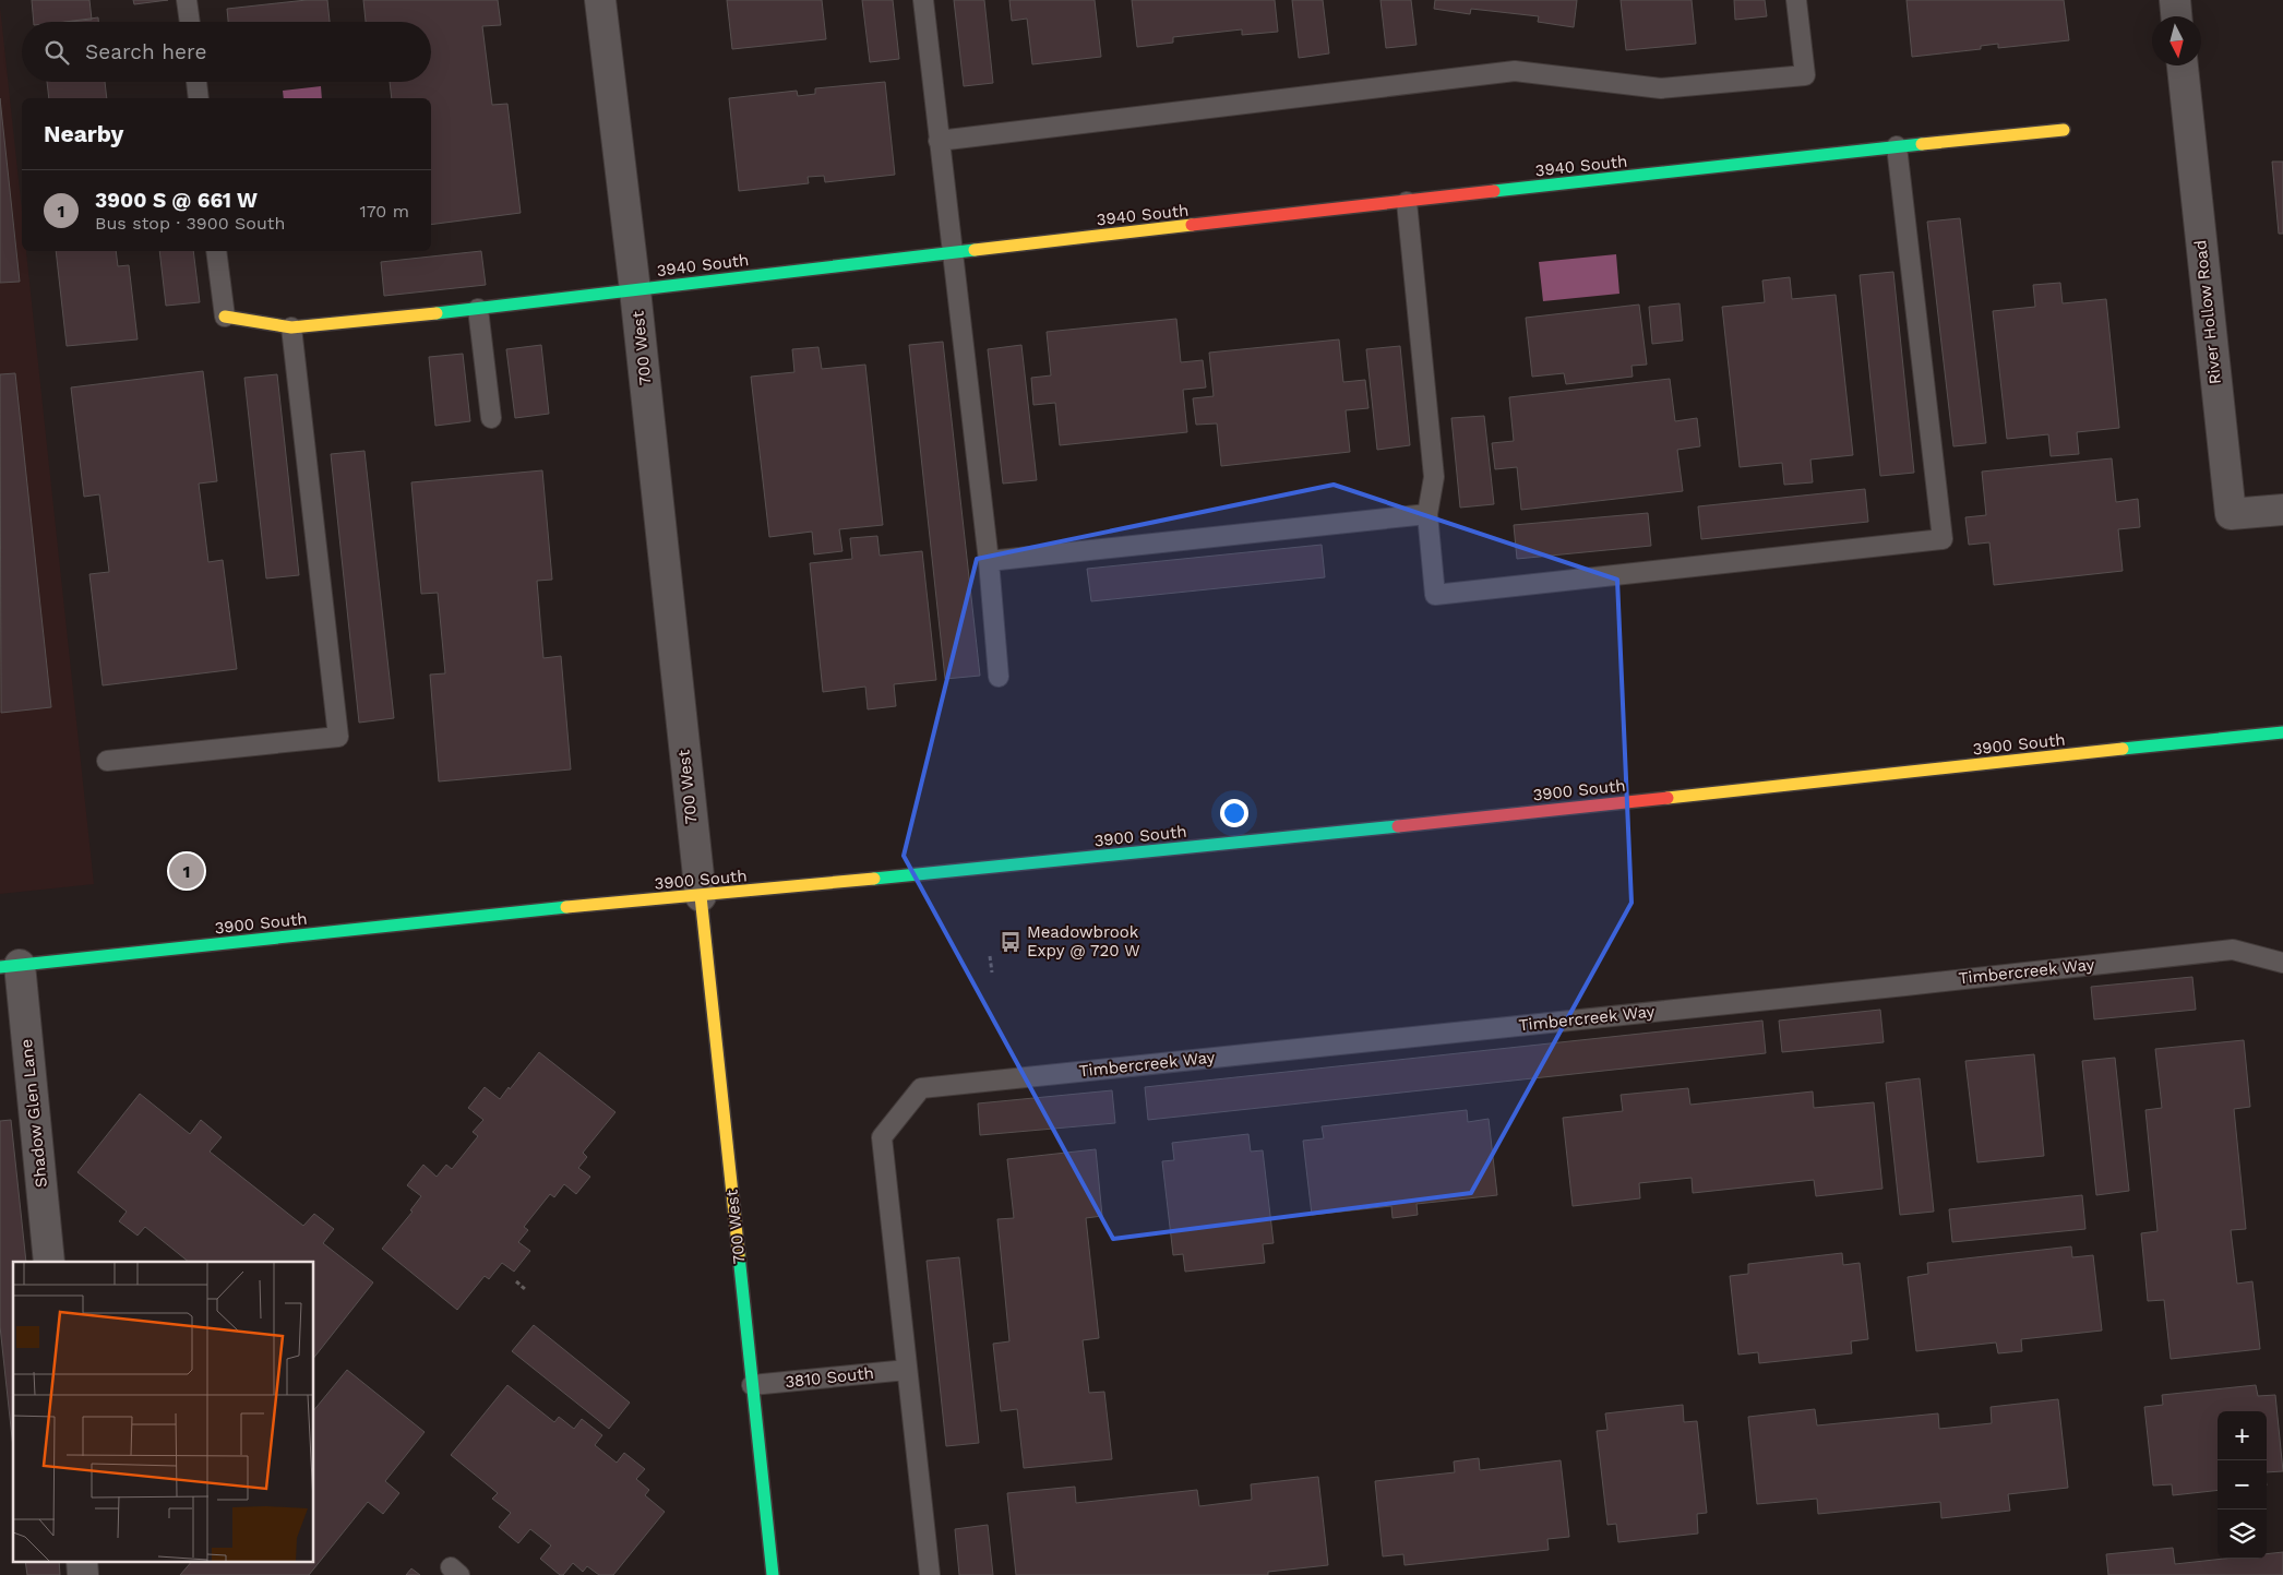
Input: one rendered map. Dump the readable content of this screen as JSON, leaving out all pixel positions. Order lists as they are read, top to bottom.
{
  "streets": {
    "street": [
      "3940 South",
      "River Hollow Road",
      "700 West",
      "3900 South",
      "Shadow Glen Lane"
    ],
    "lane": ["Timbercreek Way", "3810 South"]
  },
  "crossings": [
    ["3940 South", "700 West"],
    ["700 West", "3900 South"],
    ["700 West", "3810 South"],
    ["3900 South", "Shadow Glen Lane"],
    ["Timbercreek Way", "3810 South"]
  ],
  "places": {
    "bus stop": ["Meadowbrook Expy @ 720 W"]
  },
  "north": "bottom",
  "page": {
    "search": "Search here",
    "heading": "Nearby",
    "list": [
      {
        "mark": "1",
        "name": "3900 S @ 661 W",
        "note": "Bus stop · 3900 South",
        "value": "170 m"
      }
    ],
    "pins": "1",
    "map_buttons": ["+", "−"]
  }
}
